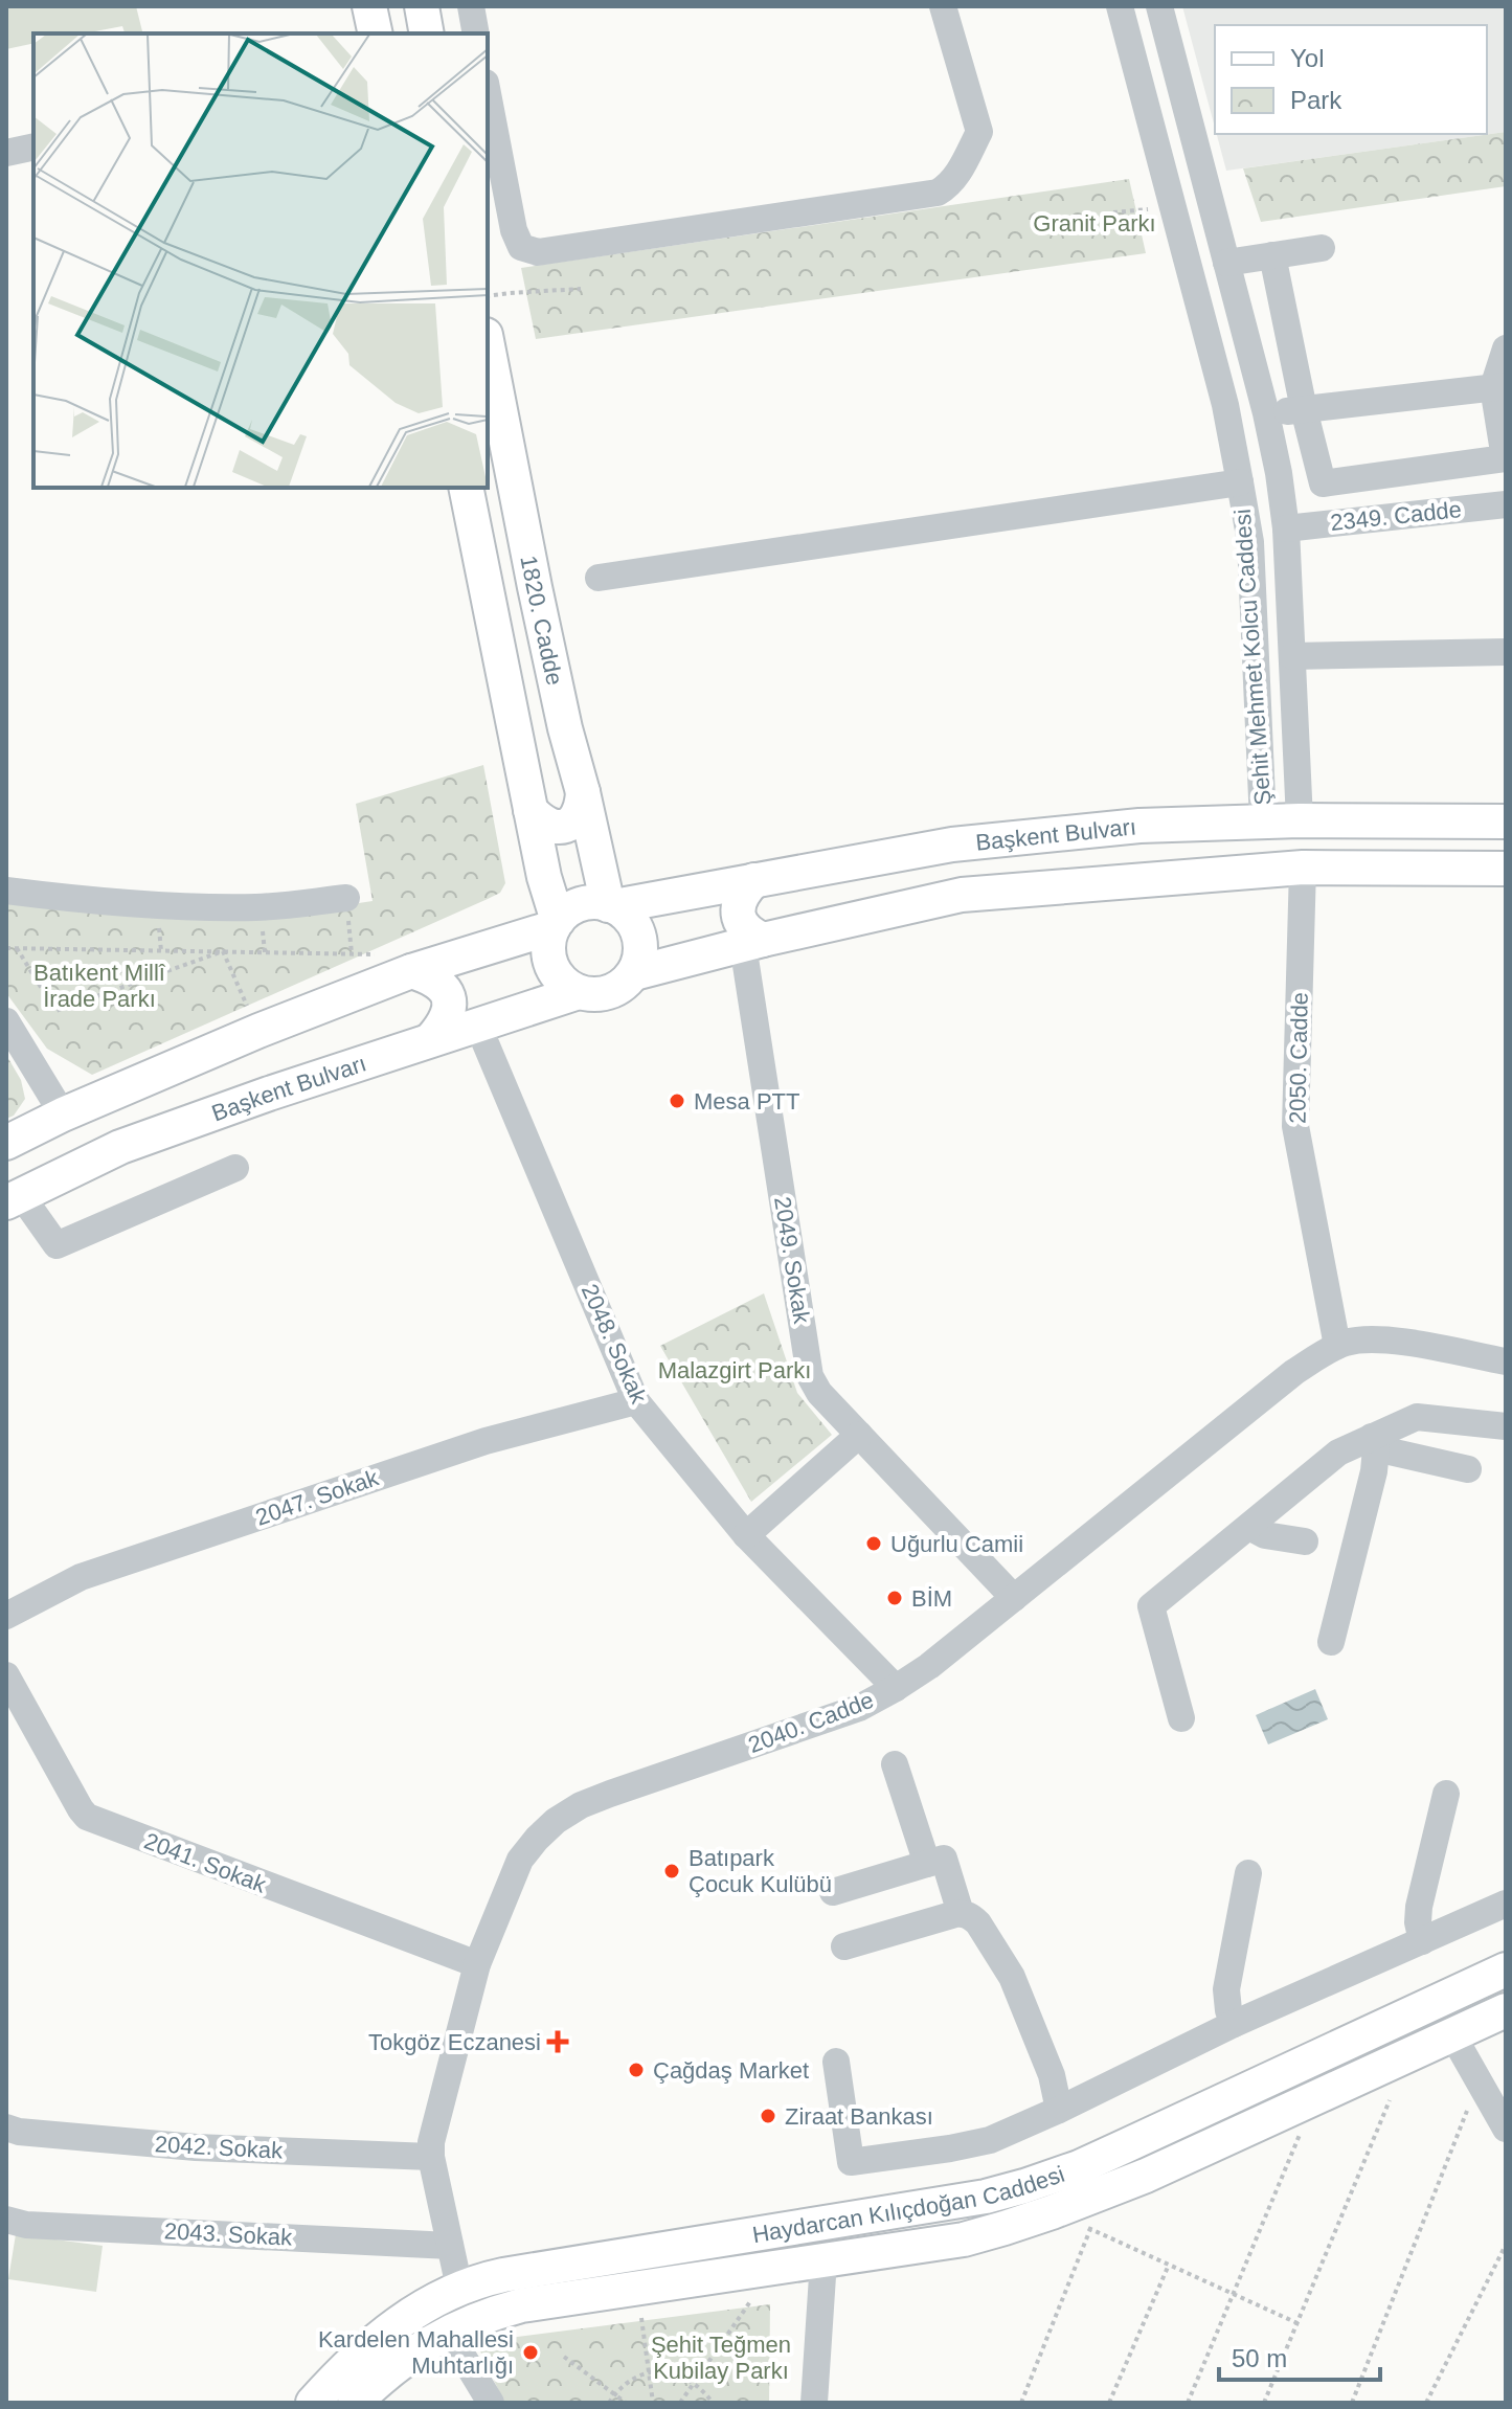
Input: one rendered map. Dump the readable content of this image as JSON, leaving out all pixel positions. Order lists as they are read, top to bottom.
{
  "streets": {
    "main road": ["1820. Cadde", "Başkent Bulvarı", "Haydarcan Kılıçdoğan Caddesi"],
    "street": [
      "2349. Cadde",
      "Şehit Mehmet Kolcu Caddesi",
      "2050. Cadde",
      "2049. Sokak",
      "2048. Sokak",
      "2047. Sokak",
      "2040. Cadde",
      "2041. Sokak",
      "2042. Sokak",
      "2043. Sokak"
    ]
  },
  "crossings": [
    ["2349. Cadde", "Şehit Mehmet Kolcu Caddesi"],
    ["1820. Cadde", "Başkent Bulvarı"],
    ["Şehit Mehmet Kolcu Caddesi", "Başkent Bulvarı"],
    ["Başkent Bulvarı", "2048. Sokak"],
    ["2050. Cadde", "2040. Cadde"],
    ["2049. Sokak", "2040. Cadde"],
    ["2048. Sokak", "2047. Sokak"],
    ["2048. Sokak", "2040. Cadde"],
    ["2040. Cadde", "2041. Sokak"],
    ["2040. Cadde", "2042. Sokak"],
    ["2040. Cadde", "Haydarcan Kılıçdoğan Caddesi"],
    ["2040. Cadde", "2043. Sokak"]
  ],
  "parks": [
    "Granit Parkı",
    "Batıkent Millî İrade Parkı",
    "Malazgirt Parkı",
    "Şehit Teğmen Kubilay Parkı"
  ],
  "places": {
    "other": [
      "Mesa PTT",
      "Uğurlu Camii",
      "BİM",
      "Batıpark Çocuk Kulübü",
      "Çağdaş Market",
      "Ziraat Bankası",
      "Kardelen Mahallesi Muhtarlığı"
    ],
    "health": ["Tokgöz Eczanesi"]
  },
  "legend": ["Yol", "Park"],
  "scale_bar": "50 m"
}
